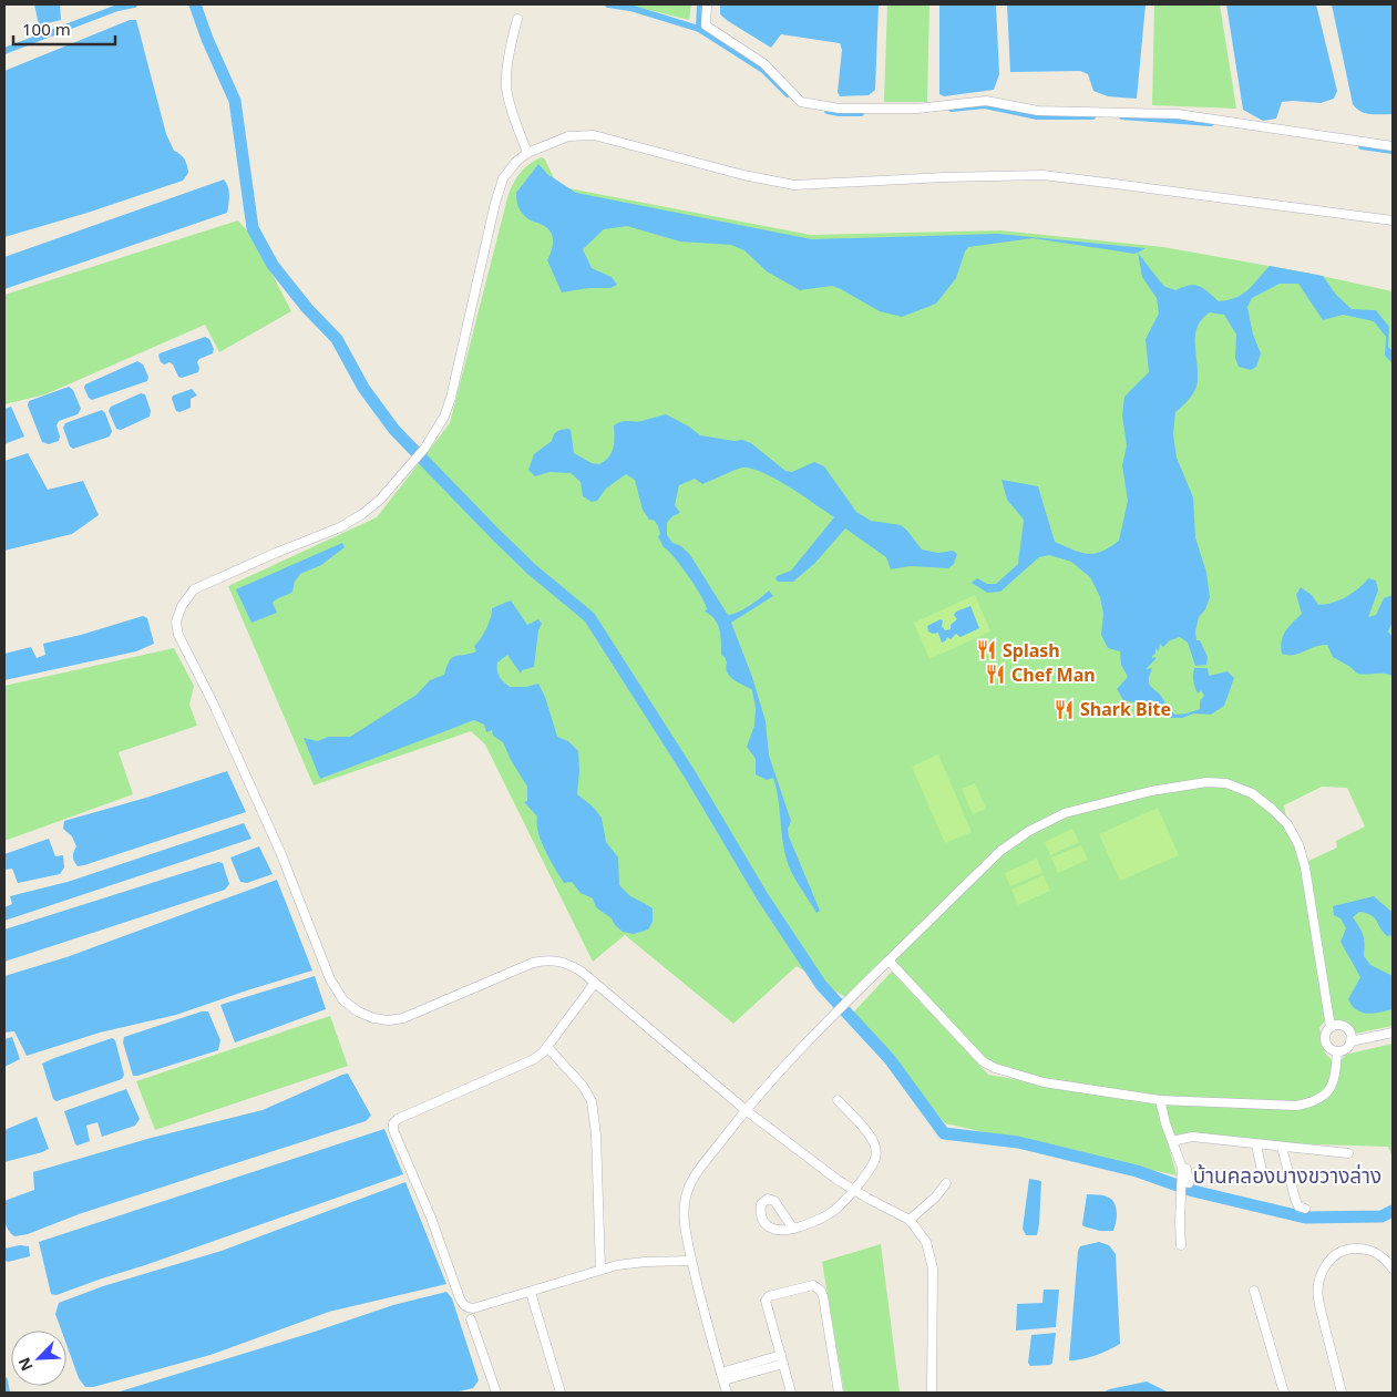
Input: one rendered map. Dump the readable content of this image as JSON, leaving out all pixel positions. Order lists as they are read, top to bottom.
{
  "districts": ["บ้านคลองบางขวางล่าง"],
  "places": {
    "restaurant": ["Splash", "Chef Man", "Shark Bite"]
  },
  "scale_bar": "100 m",
  "north": "bottom left"
}
